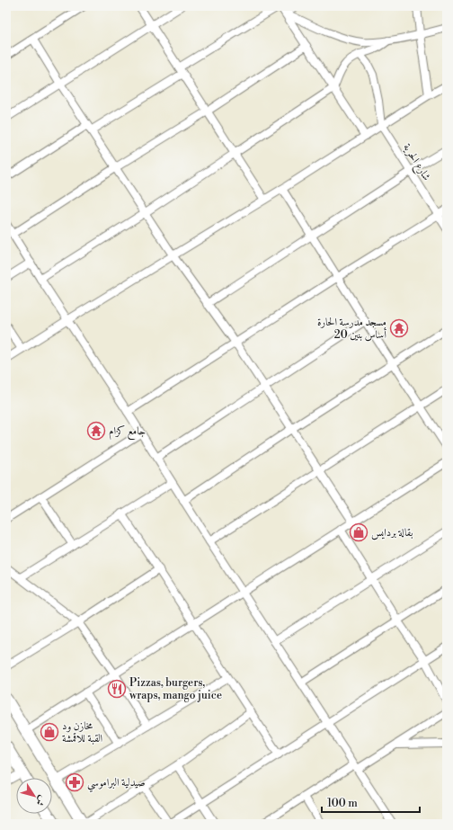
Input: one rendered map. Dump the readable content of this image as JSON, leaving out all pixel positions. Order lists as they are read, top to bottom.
{
  "streets": {
    "street": ["شارع الحرية"]
  },
  "places": {
    "temple": ["مسجد مدرسة الحارة 20 أساس بنين", "جامع كزام"],
    "shop": ["بقالة بردايس", "مخازن ود القبة للاقمشة"],
    "restaurant": ["Pizzas, burgers, wraps, mango juice"],
    "pharmacy": ["صيدلية البراموسي"]
  },
  "scale_bar": "100 m",
  "north": "bottom right"
}
